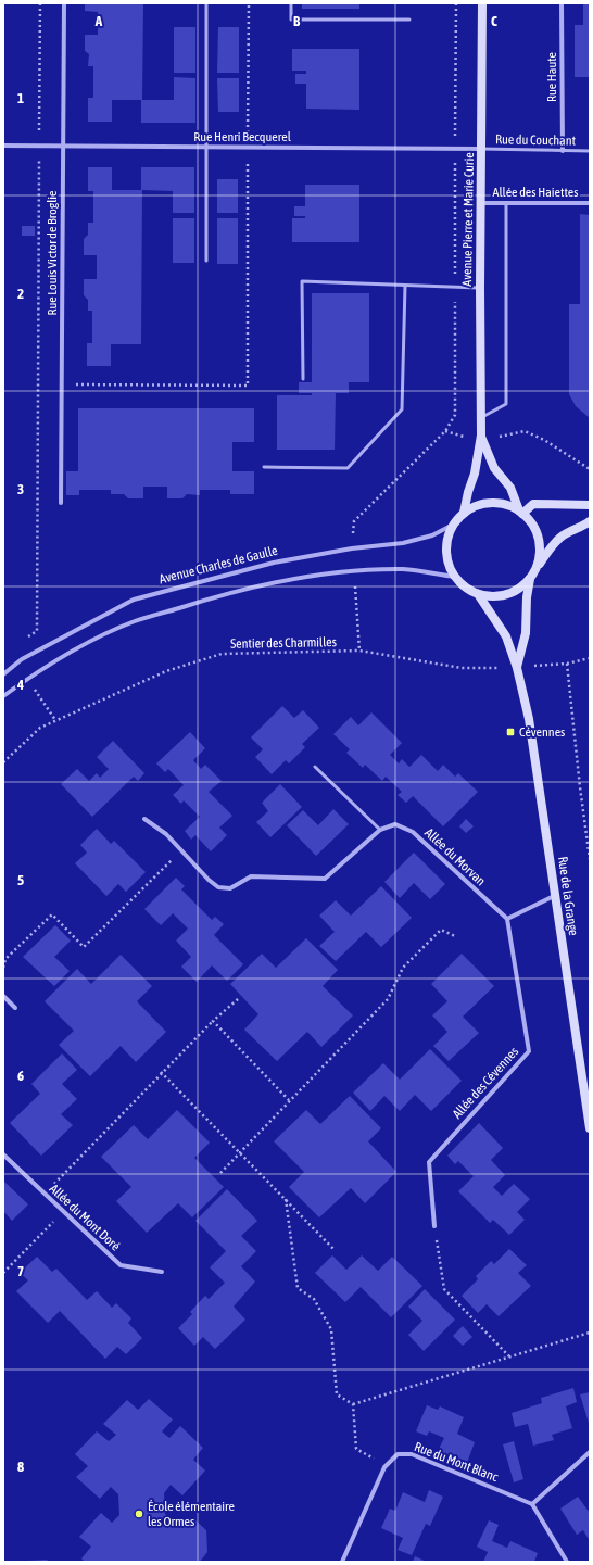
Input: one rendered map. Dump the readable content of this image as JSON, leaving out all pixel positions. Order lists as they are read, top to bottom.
{
  "streets": {
    "street": [
      "Rue Haute",
      "Rue Henri Becquerel",
      "Allée des Haiettes",
      "Avenue Pierre et Marie Curie",
      "Rue Louis Victor de Broglie",
      "Avenue Charles de Gaulle",
      "Allée du Morvan",
      "Rue de la Grange",
      "Allée des Cévennes",
      "Allée du Mont Doré",
      "Rue du Mont Blanc"
    ],
    "lane": ["Rue du Couchant"],
    "path": ["Sentier des Charmilles"]
  },
  "crossings": [
    ["Rue Haute", "Rue du Couchant"],
    ["Rue Henri Becquerel", "Rue du Couchant"],
    ["Rue Henri Becquerel", "Avenue Pierre et Marie Curie"],
    ["Rue Henri Becquerel", "Rue Louis Victor de Broglie"],
    ["Rue du Couchant", "Avenue Pierre et Marie Curie"],
    ["Allée des Haiettes", "Avenue Pierre et Marie Curie"],
    ["Avenue Pierre et Marie Curie", "Avenue Charles de Gaulle"],
    ["Avenue Pierre et Marie Curie", "Rue de la Grange"],
    ["Avenue Charles de Gaulle", "Rue de la Grange"],
    ["Sentier des Charmilles", "Rue de la Grange"],
    ["Allée du Morvan", "Allée des Cévennes"]
  ],
  "places": {
    "transit": ["Cévennes"],
    "other": ["École élémentaire les Ormes"]
  },
  "grid": {
    "columns": ["A", "B", "C"],
    "rows": [
      "1",
      "2",
      "3",
      "4",
      "5",
      "6",
      "7",
      "8"
    ]
  }
}
